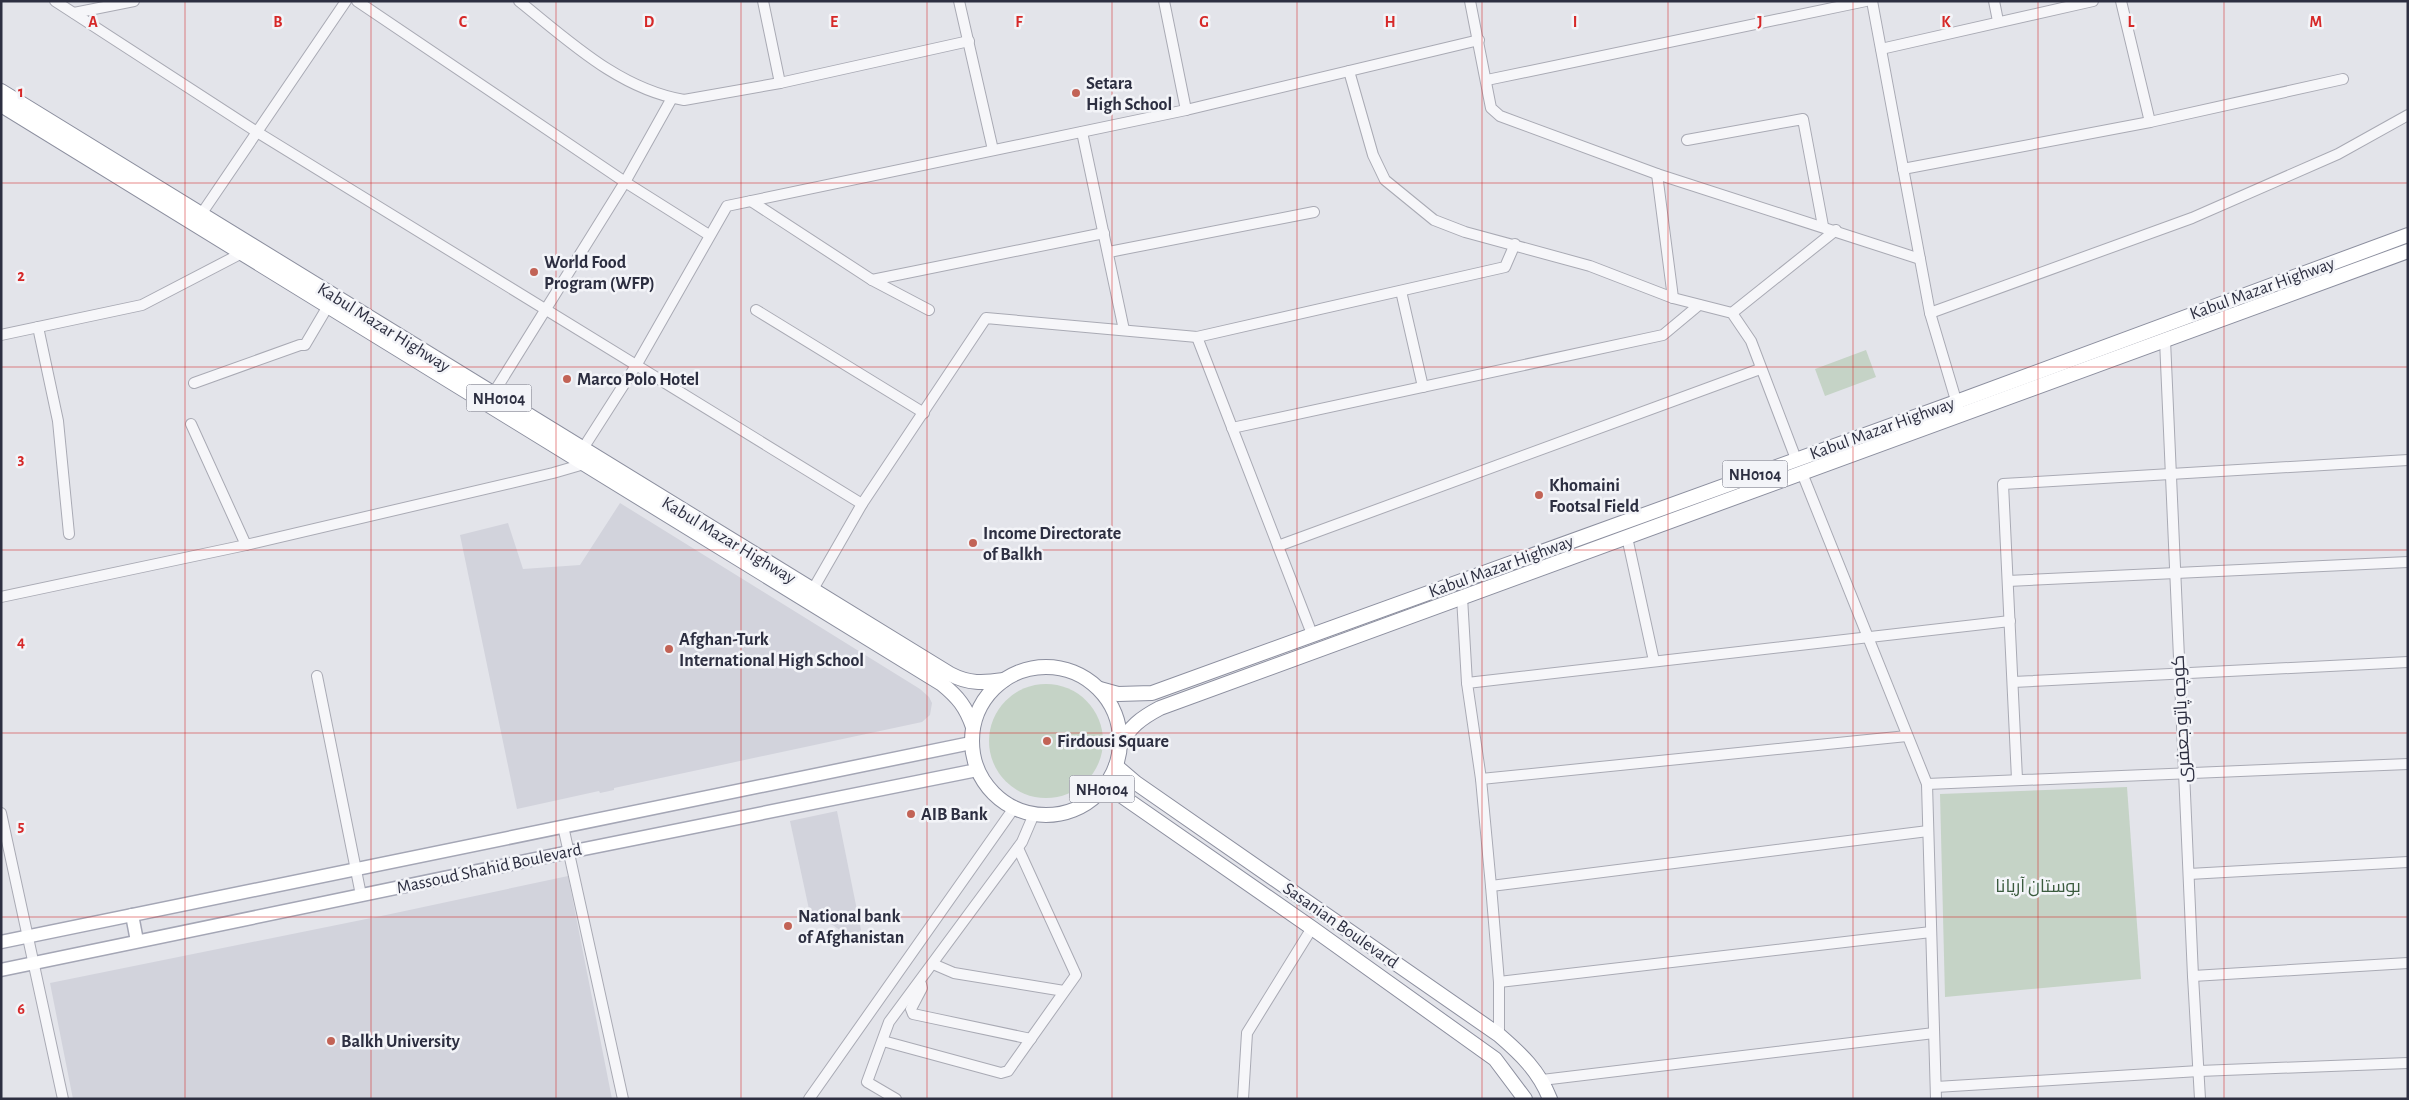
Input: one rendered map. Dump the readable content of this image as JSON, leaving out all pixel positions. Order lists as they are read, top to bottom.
{
  "streets": {
    "highway": ["Kabul Mazar Highway", "NH0104", "Sasanian Boulevard"],
    "main road": ["Massoud Shahid Boulevard"],
    "street": ["کوچه پاتو جعفری"]
  },
  "crossings": [
    ["Kabul Mazar Highway", "NH0104"],
    ["Kabul Mazar Highway", "کوچه پاتو جعفری"],
    ["Kabul Mazar Highway", "Massoud Shahid Boulevard"],
    ["Kabul Mazar Highway", "Sasanian Boulevard"],
    ["NH0104", "Massoud Shahid Boulevard"],
    ["NH0104", "Sasanian Boulevard"],
    ["Massoud Shahid Boulevard", "Sasanian Boulevard"]
  ],
  "parks": ["بوستان آریانا"],
  "places": [
    "Setara High School",
    "World Food Program (WFP)",
    "Marco Polo Hotel",
    "Khomaini Footsal Field",
    "Income Directorate of Balkh",
    "Afghan-Turk International High School",
    "Firdousi Square",
    "AIB Bank",
    "National bank of Afghanistan",
    "Balkh University"
  ],
  "grid": {
    "columns": [
      "A",
      "B",
      "C",
      "D",
      "E",
      "F",
      "G",
      "H",
      "I",
      "J",
      "K",
      "L",
      "M"
    ],
    "rows": [
      "1",
      "2",
      "3",
      "4",
      "5",
      "6"
    ]
  }
}
